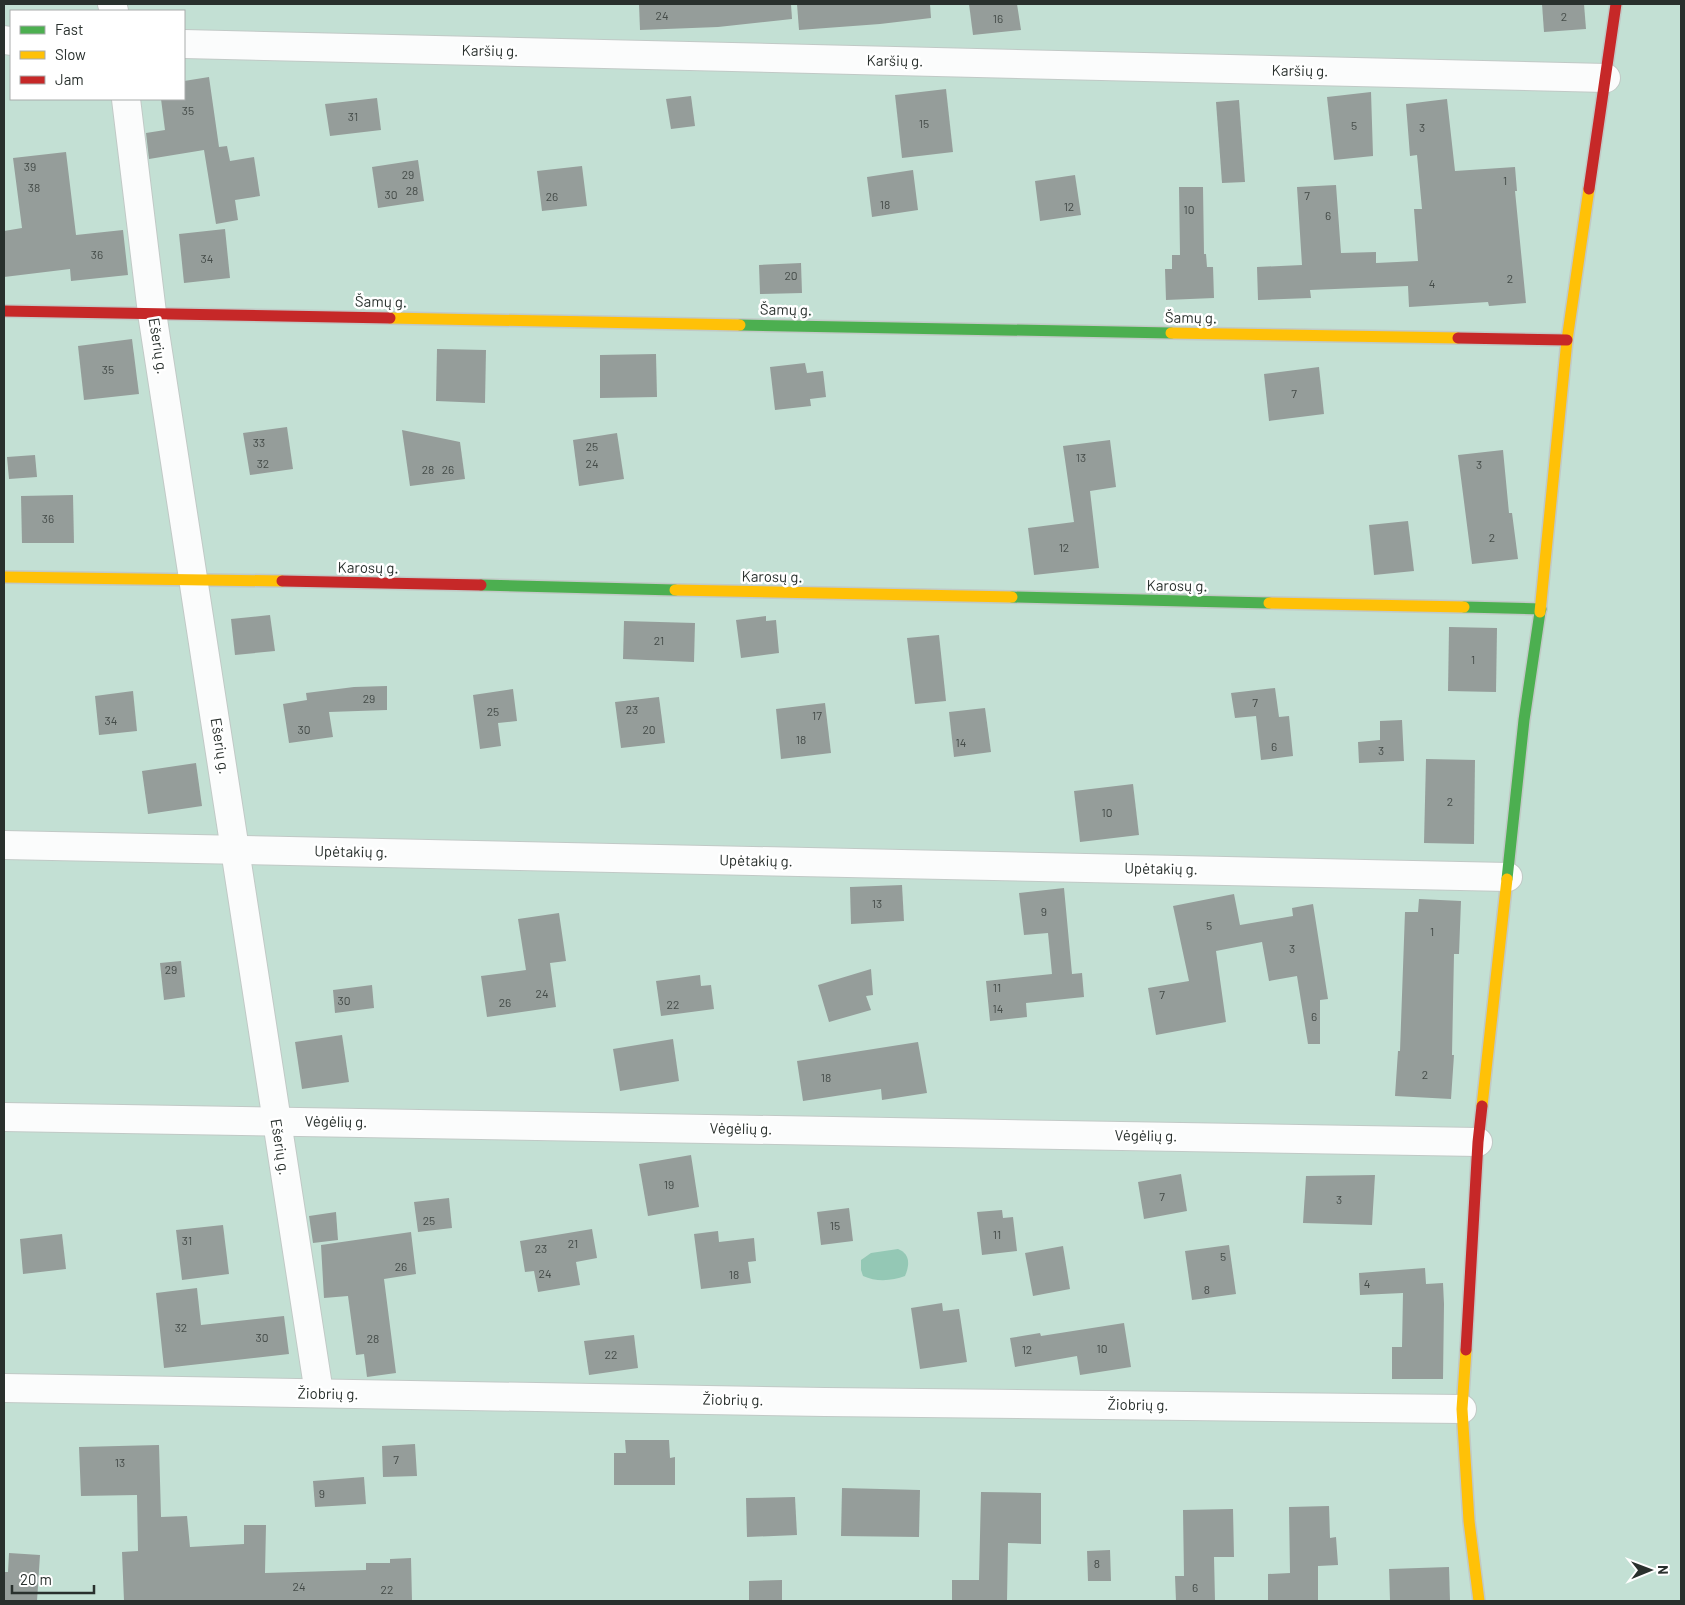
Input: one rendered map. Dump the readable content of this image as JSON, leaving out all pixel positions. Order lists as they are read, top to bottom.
{
  "streets": {
    "street": [
      "Karšių g.",
      "Šamų g.",
      "Ešerių g.",
      "Karosų g.",
      "Upėtakių g.",
      "Vėgėlių g.",
      "Žiobrių g."
    ]
  },
  "crossings": [
    ["Šamų g.", "Ešerių g."],
    ["Ešerių g.", "Karosų g."],
    ["Ešerių g.", "Upėtakių g."],
    ["Ešerių g.", "Vėgėlių g."],
    ["Ešerių g.", "Žiobrių g."]
  ],
  "house_numbers": [
    "24",
    "2",
    "16",
    "35",
    "31",
    "15",
    "5",
    "3",
    "39",
    "29",
    "1",
    "38",
    "28",
    "30",
    "7",
    "26",
    "18",
    "12",
    "10",
    "6",
    "36",
    "34",
    "20",
    "2",
    "4",
    "35",
    "7",
    "33",
    "25",
    "13",
    "32",
    "24",
    "3",
    "28",
    "26",
    "36",
    "2",
    "12",
    "21",
    "1",
    "29",
    "7",
    "23",
    "25",
    "17",
    "34",
    "30",
    "20",
    "18",
    "14",
    "6",
    "3",
    "2",
    "10",
    "13",
    "9",
    "5",
    "1",
    "3",
    "29",
    "11",
    "24",
    "7",
    "30",
    "26",
    "22",
    "14",
    "6",
    "2",
    "18",
    "19",
    "7",
    "3",
    "25",
    "15",
    "11",
    "31",
    "21",
    "23",
    "5",
    "26",
    "24",
    "18",
    "4",
    "8",
    "32",
    "30",
    "28",
    "10",
    "12",
    "22",
    "7",
    "13",
    "9",
    "8",
    "24",
    "6",
    "22"
  ],
  "legend": ["Fast", "Slow", "Jam"],
  "scale_bar": "20 m",
  "north": "right"
}
